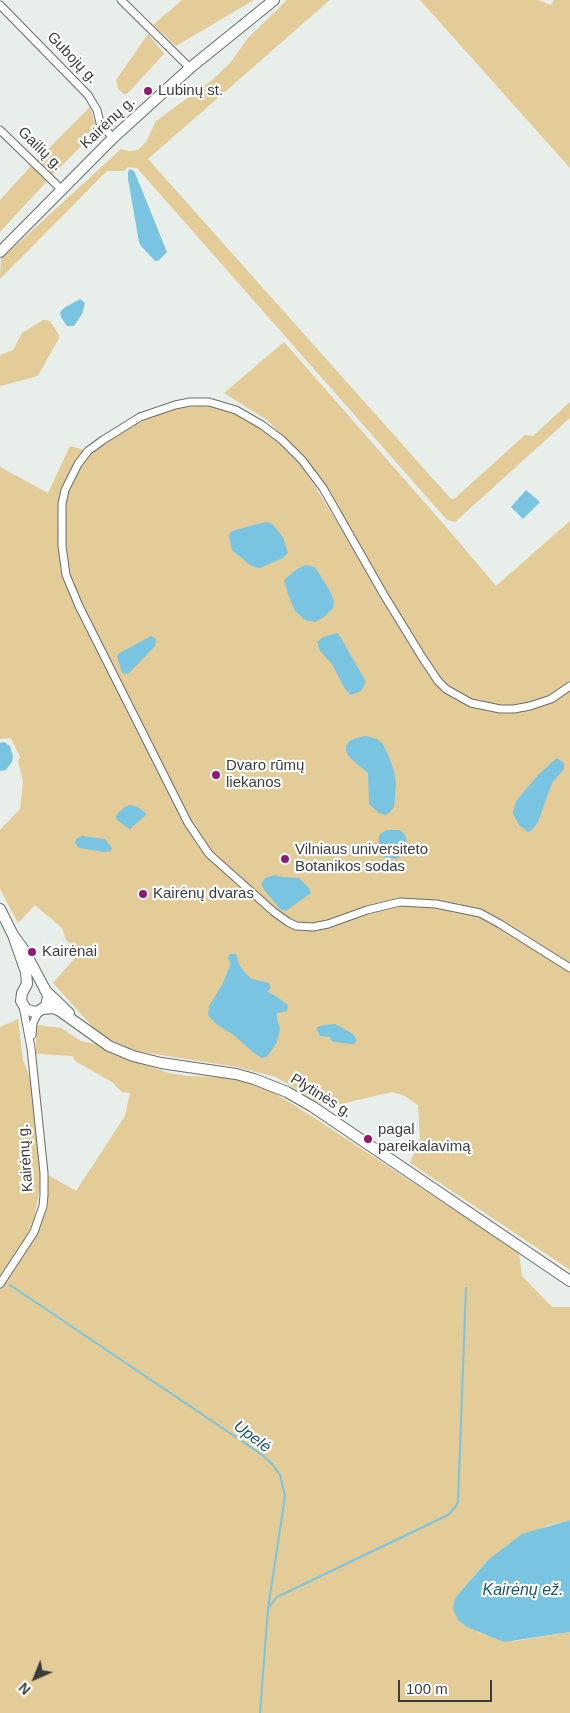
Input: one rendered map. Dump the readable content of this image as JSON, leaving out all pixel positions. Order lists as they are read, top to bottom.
{
  "streets": {
    "main road": ["Kairėnų g.", "Plytinės g."],
    "street": ["Gubojų g.", "Gailių g."]
  },
  "crossings": [
    ["Gubojų g.", "Kairėnų g."],
    ["Kairėnų g.", "Gailių g."],
    ["Kairėnų g.", "Plytinės g."]
  ],
  "water": ["Upelė", "Kairėnų ež."],
  "places": [
    "Lubinų st.",
    "Dvaro rūmų liekanos",
    "Vilniaus universiteto Botanikos sodas",
    "Kairėnų dvaras",
    "Kairėnai",
    "pagal pareikalavimą"
  ],
  "scale_bar": "100 m",
  "north": "bottom left"
}
